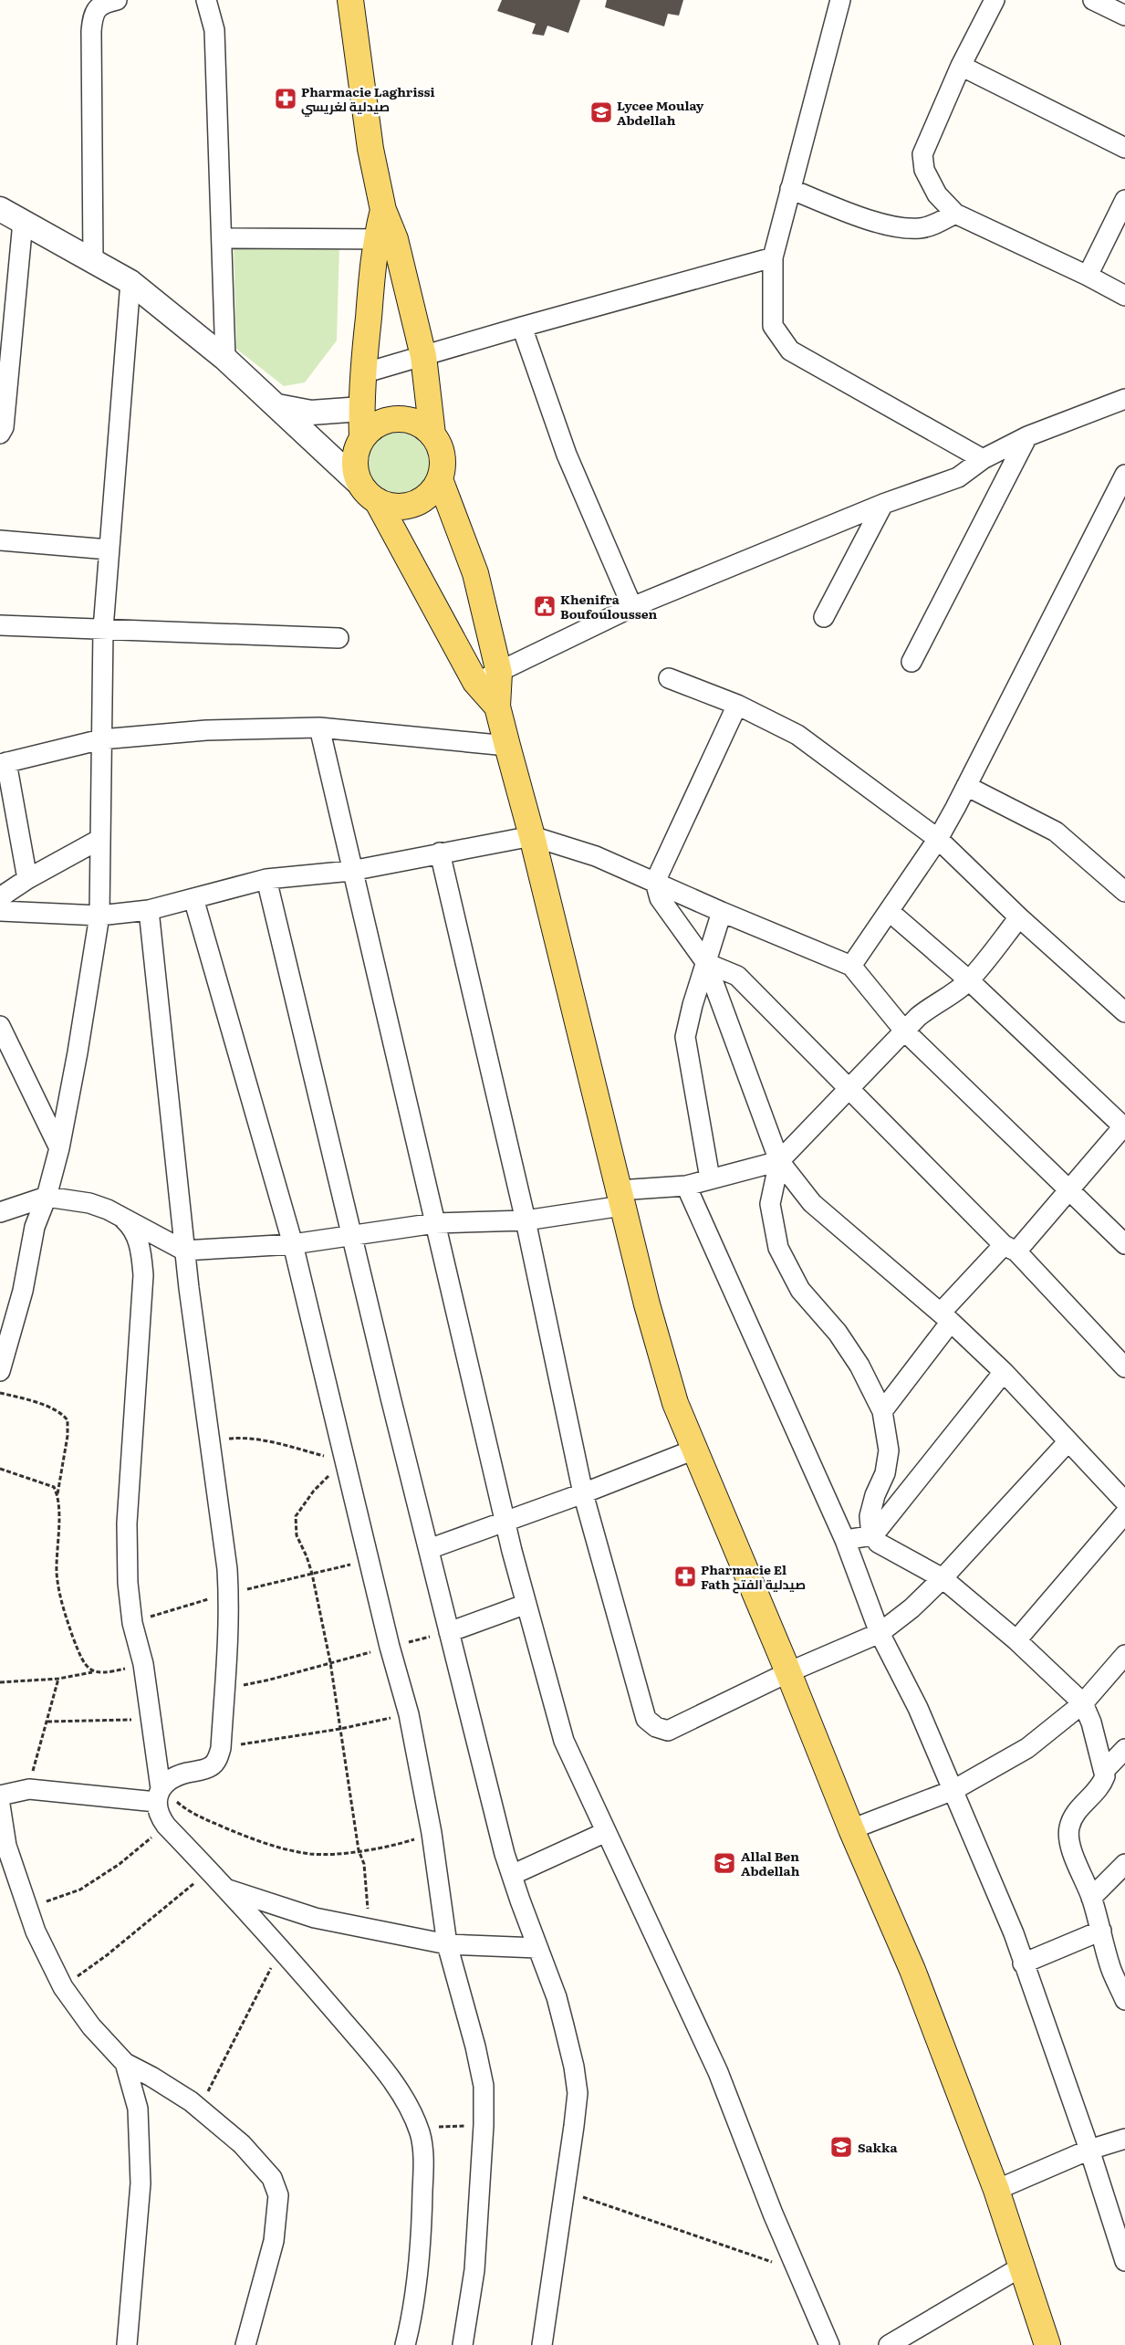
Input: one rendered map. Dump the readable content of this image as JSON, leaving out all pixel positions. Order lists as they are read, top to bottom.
{
  "places": {
    "pharmacy": ["Pharmacie Laghrissi صيدلية لغريسي", "Pharmacie El Fath صيدلية الفتح"],
    "school or university": ["Lycee Moulay Abdellah", "Allal Ben Abdellah", "Sakka"],
    "public building": ["Khenifra Boufouloussen"]
  }
}
